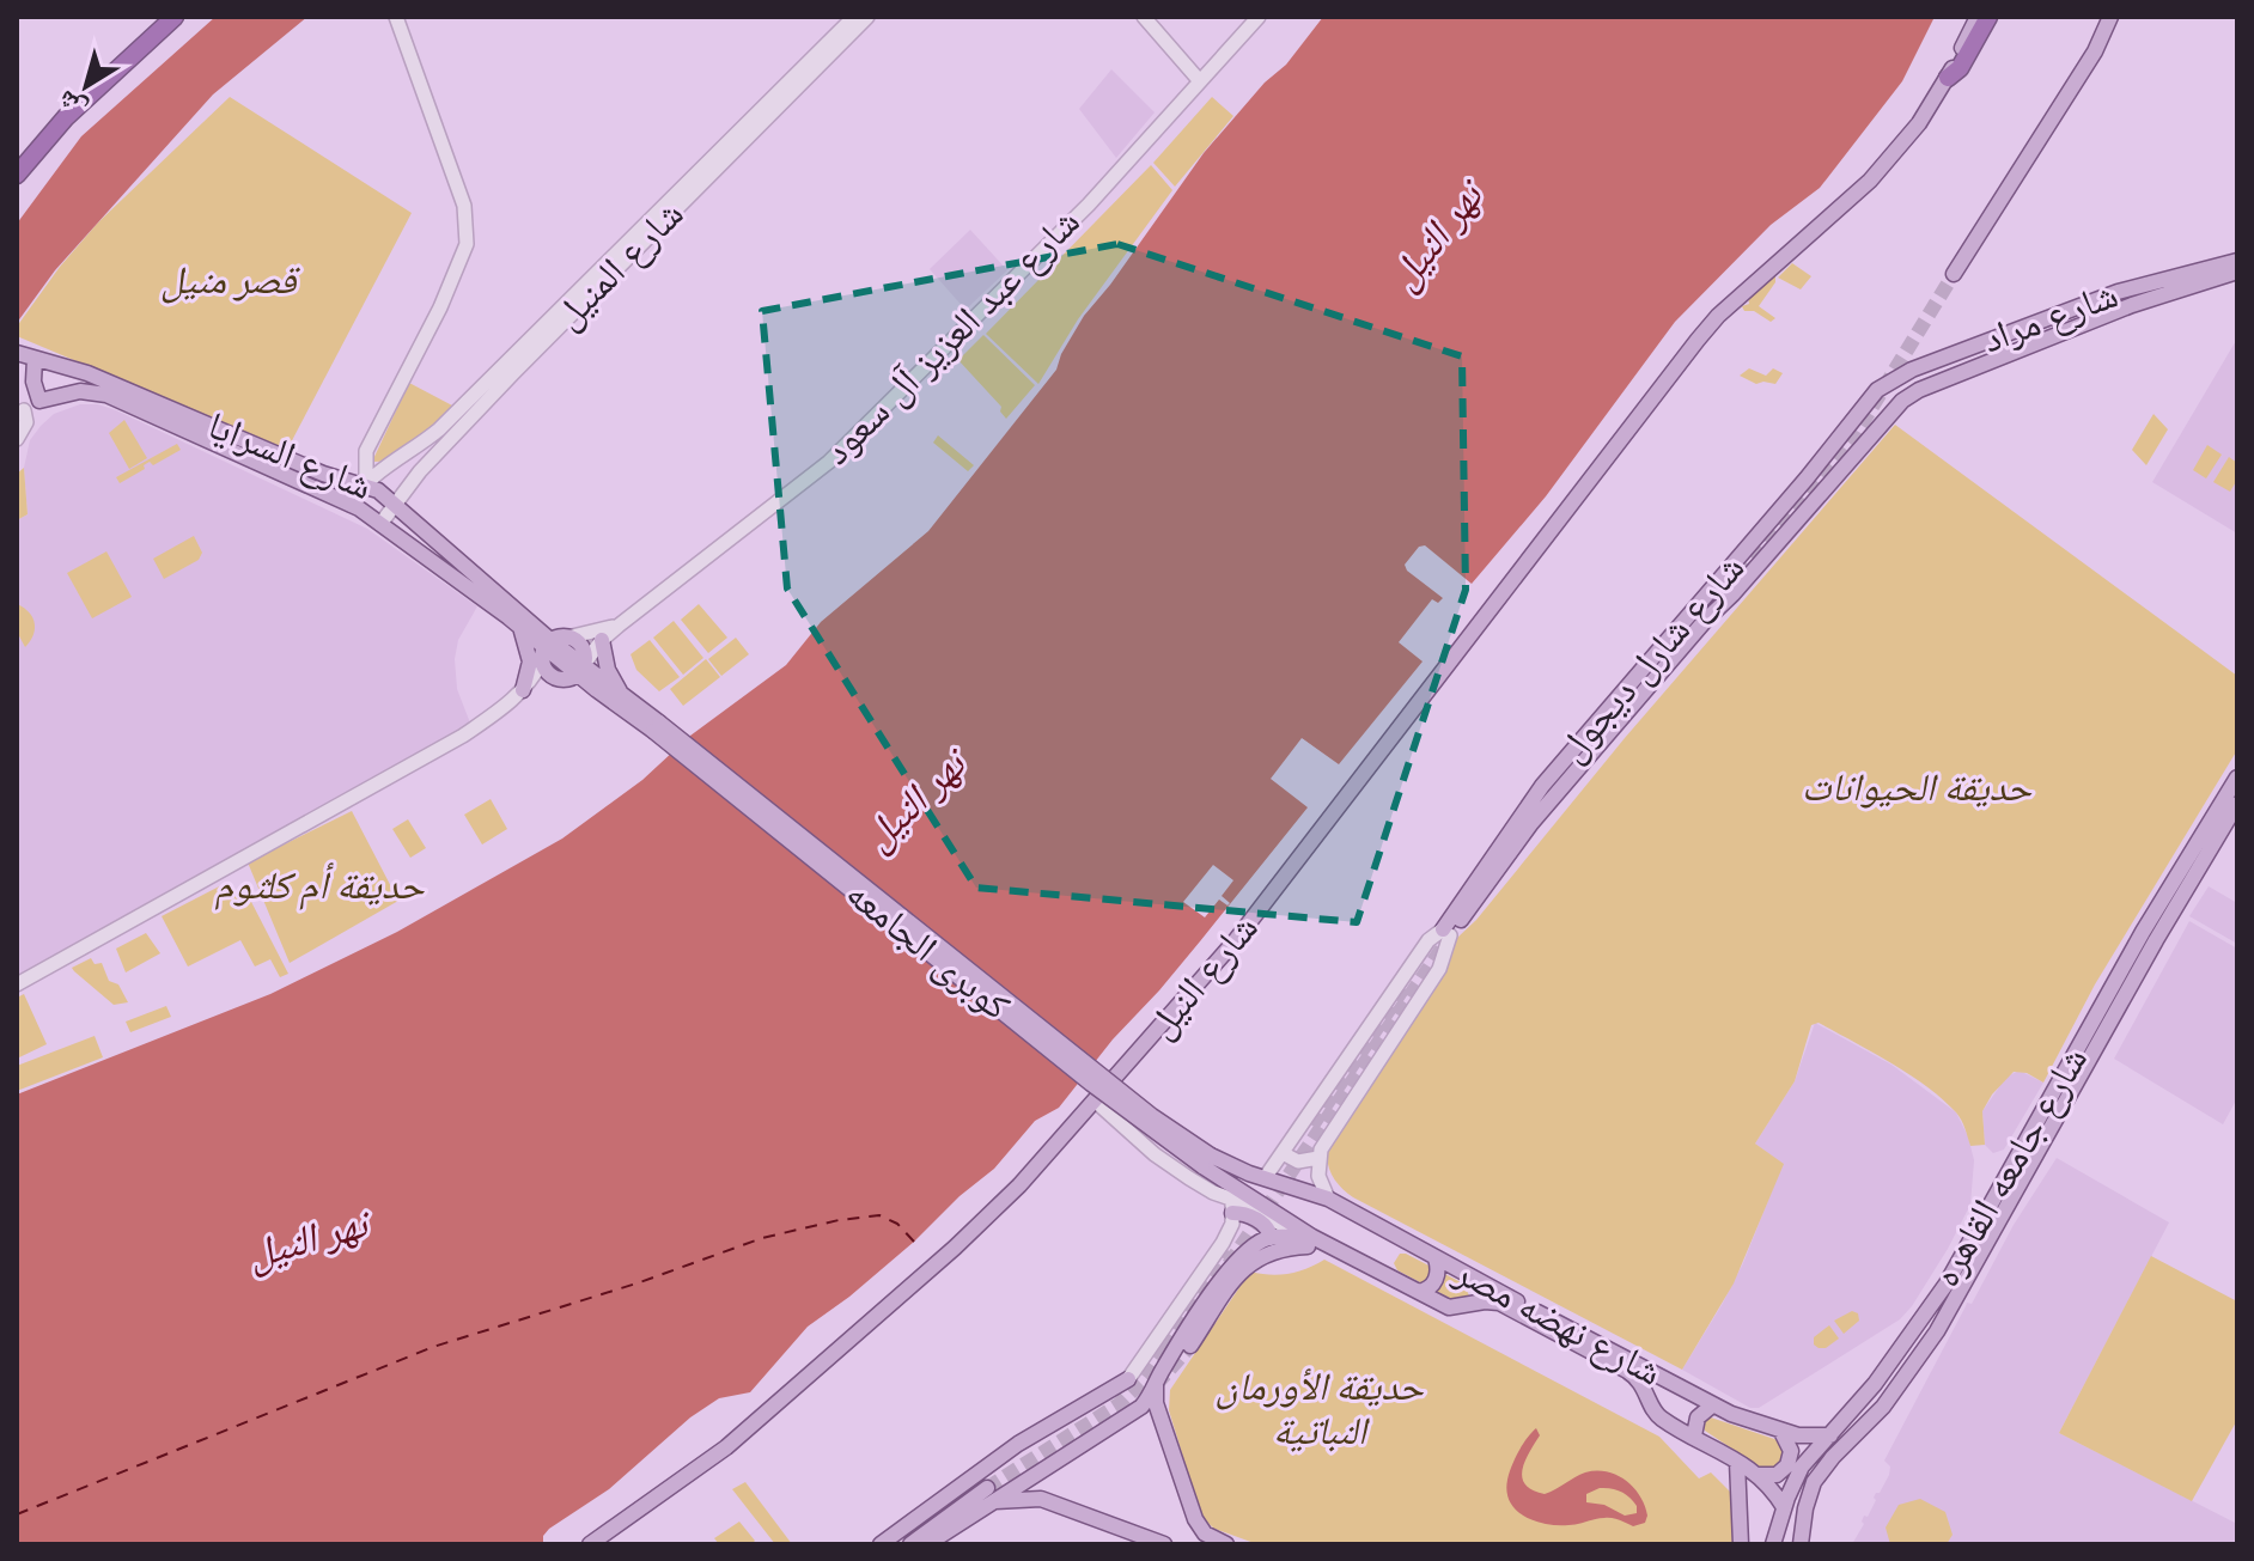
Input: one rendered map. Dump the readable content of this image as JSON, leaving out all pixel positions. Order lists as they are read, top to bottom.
{
  "streets": {
    "main road": [
      "شارع مراد",
      "شارع السرايا",
      "شارع شارل ديجول",
      "كوبرى الجامعه",
      "شارع النيل",
      "شارع جامعه القاهره",
      "شارع نهضه مصر"
    ],
    "street": ["شارع المنيل", "شارع عبد العزيز آل سعود"]
  },
  "crossings": [
    ["شارع المنيل", "شارع السرايا"],
    ["شارع مراد", "شارع شارل ديجول"],
    ["شارع عبد العزيز آل سعود", "شارع السرايا"],
    ["شارع السرايا", "كوبرى الجامعه"],
    ["كوبرى الجامعه", "شارع نهضه مصر"],
    ["شارع جامعه القاهره", "شارع نهضه مصر"]
  ],
  "water": ["نهر النيل"],
  "parks": [
    "قصر منيل",
    "حديقة الحيوانات",
    "حديقة أم كلثوم",
    "حديقة الأورمان النباتية"
  ],
  "north": "bottom left"
}
